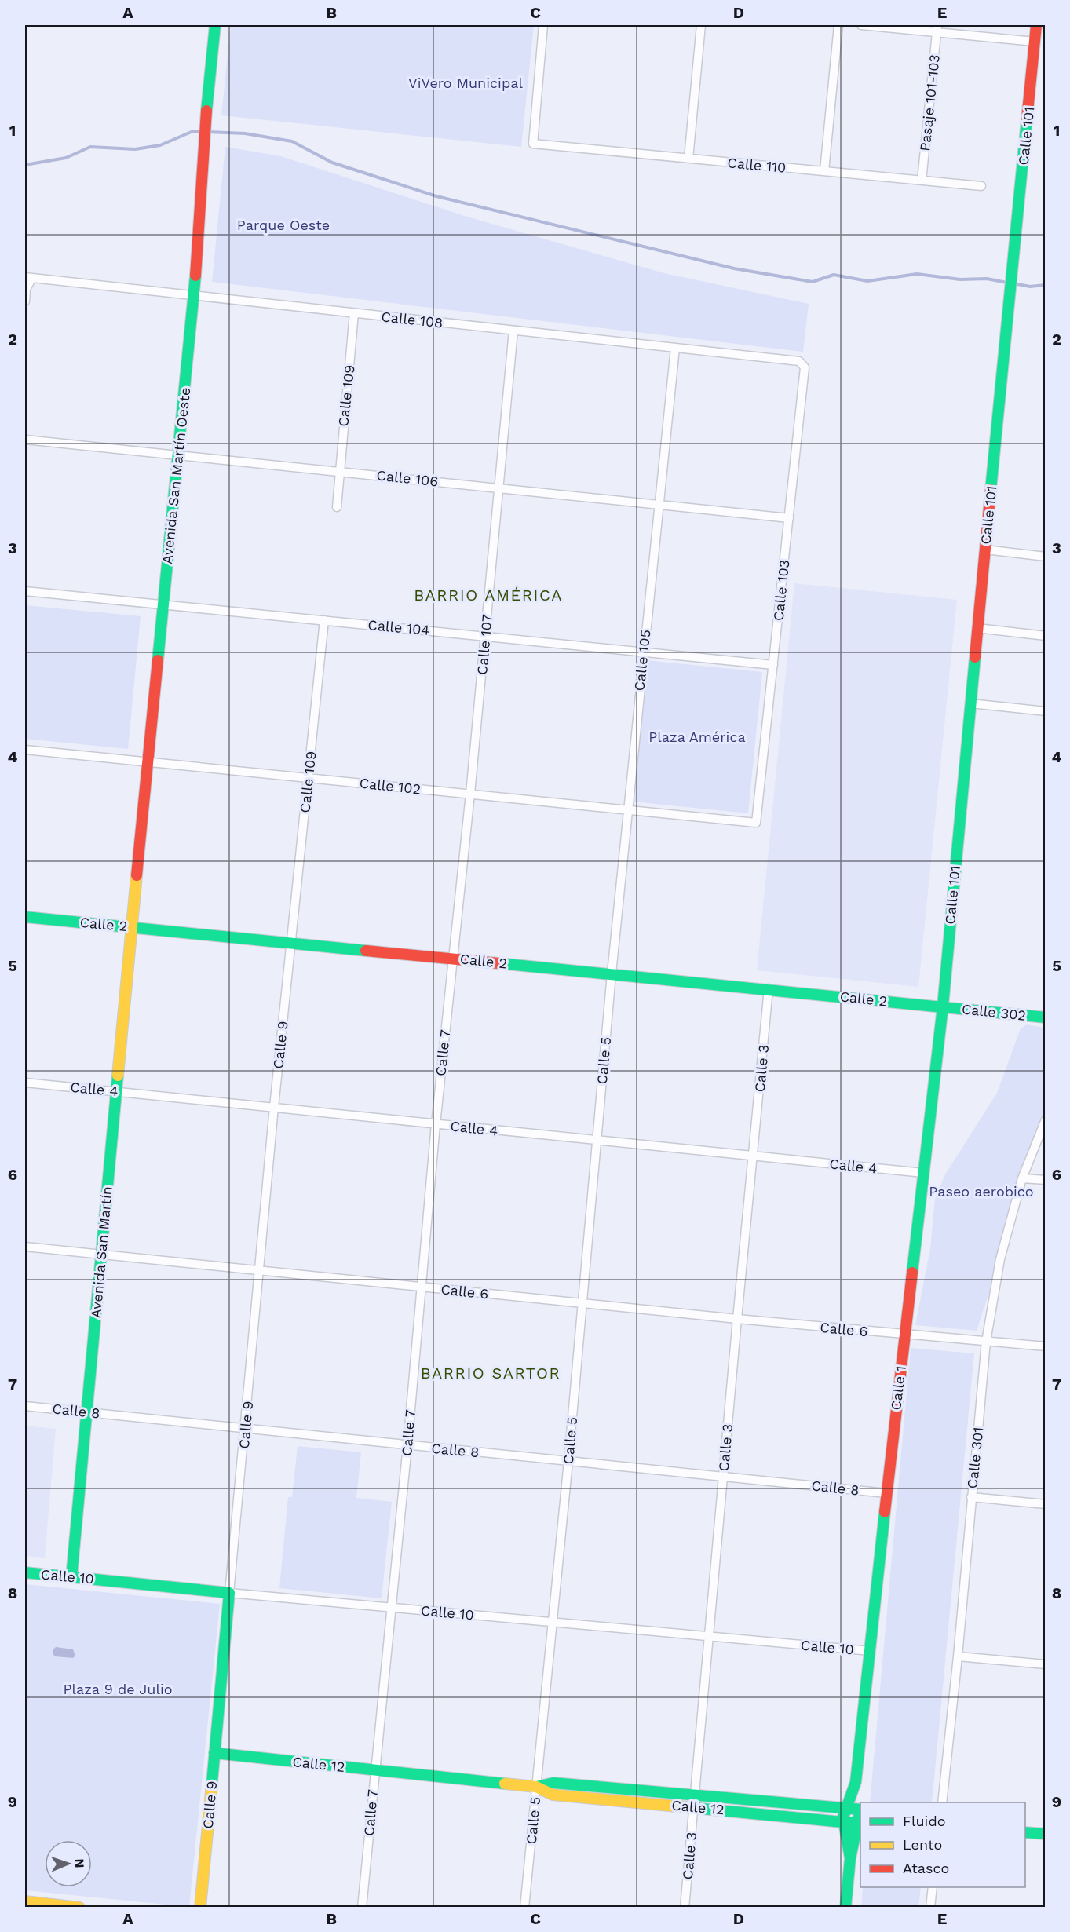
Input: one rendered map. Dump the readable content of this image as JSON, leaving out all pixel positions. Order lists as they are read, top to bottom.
{
  "streets": {
    "street": [
      "Pasaje 101-103",
      "Calle 101",
      "Calle 110",
      "Calle 108",
      "Calle 109",
      "Avenida San Martín Oeste",
      "Calle 106",
      "Calle 103",
      "Calle 104",
      "Calle 107",
      "Calle 105",
      "Calle 102",
      "Calle 2",
      "Calle 302",
      "Calle 9",
      "Calle 7",
      "Calle 5",
      "Calle 3",
      "Calle 4",
      "Avenida San Martín",
      "Calle 6",
      "Calle 1",
      "Calle 8",
      "Calle 301",
      "Calle 10",
      "Calle 12"
    ]
  },
  "crossings": [
    ["Pasaje 101-103", "Calle 110"],
    ["Calle 101", "Calle 2"],
    ["Calle 101", "Calle 302"],
    ["Calle 101", "Calle 1"],
    ["Calle 108", "Calle 109"],
    ["Calle 108", "Avenida San Martín Oeste"],
    ["Calle 108", "Calle 103"],
    ["Calle 108", "Calle 107"],
    ["Calle 108", "Calle 105"],
    ["Calle 109", "Calle 106"],
    ["Calle 109", "Calle 104"],
    ["Calle 109", "Calle 102"],
    ["Calle 109", "Calle 2"],
    ["Calle 109", "Calle 9"],
    ["Avenida San Martín Oeste", "Calle 106"],
    ["Avenida San Martín Oeste", "Calle 104"],
    ["Avenida San Martín Oeste", "Calle 102"],
    ["Avenida San Martín Oeste", "Calle 2"],
    ["Avenida San Martín Oeste", "Avenida San Martín"],
    ["Calle 106", "Calle 103"],
    ["Calle 106", "Calle 107"],
    ["Calle 106", "Calle 105"],
    ["Calle 103", "Calle 104"],
    ["Calle 103", "Calle 102"],
    ["Calle 104", "Calle 107"],
    ["Calle 104", "Calle 105"],
    ["Calle 107", "Calle 102"],
    ["Calle 107", "Calle 2"],
    ["Calle 107", "Calle 7"],
    ["Calle 105", "Calle 102"],
    ["Calle 105", "Calle 2"],
    ["Calle 105", "Calle 5"],
    ["Calle 2", "Calle 302"],
    ["Calle 2", "Calle 9"],
    ["Calle 2", "Calle 7"],
    ["Calle 2", "Calle 5"],
    ["Calle 2", "Calle 3"],
    ["Calle 2", "Avenida San Martín"],
    ["Calle 2", "Calle 1"],
    ["Calle 302", "Calle 1"],
    ["Calle 9", "Calle 4"],
    ["Calle 9", "Calle 6"],
    ["Calle 9", "Calle 8"],
    ["Calle 9", "Calle 10"],
    ["Calle 9", "Calle 12"],
    ["Calle 7", "Calle 4"],
    ["Calle 7", "Calle 6"],
    ["Calle 7", "Calle 8"],
    ["Calle 7", "Calle 10"],
    ["Calle 7", "Calle 12"],
    ["Calle 5", "Calle 4"],
    ["Calle 5", "Calle 6"],
    ["Calle 5", "Calle 8"],
    ["Calle 5", "Calle 10"],
    ["Calle 5", "Calle 12"],
    ["Calle 3", "Calle 4"],
    ["Calle 3", "Calle 6"],
    ["Calle 3", "Calle 8"],
    ["Calle 3", "Calle 10"],
    ["Calle 3", "Calle 12"],
    ["Calle 4", "Avenida San Martín"],
    ["Calle 4", "Calle 1"],
    ["Avenida San Martín", "Calle 6"],
    ["Avenida San Martín", "Calle 8"],
    ["Avenida San Martín", "Calle 10"],
    ["Calle 6", "Calle 1"],
    ["Calle 6", "Calle 301"],
    ["Calle 1", "Calle 8"],
    ["Calle 1", "Calle 10"],
    ["Calle 1", "Calle 12"]
  ],
  "districts": ["BARRIO AMÉRICA", "BARRIO SARTOR"],
  "parks": [
    "ViVero Municipal",
    "Parque Oeste",
    "Plaza América",
    "Paseo aerobico",
    "Plaza 9 de Julio"
  ],
  "legend": ["Fluido", "Lento", "Atasco"],
  "north": "right",
  "grid": {
    "columns": [
      "A",
      "B",
      "C",
      "D",
      "E"
    ],
    "rows": [
      "1",
      "2",
      "3",
      "4",
      "5",
      "6",
      "7",
      "8",
      "9"
    ]
  }
}
